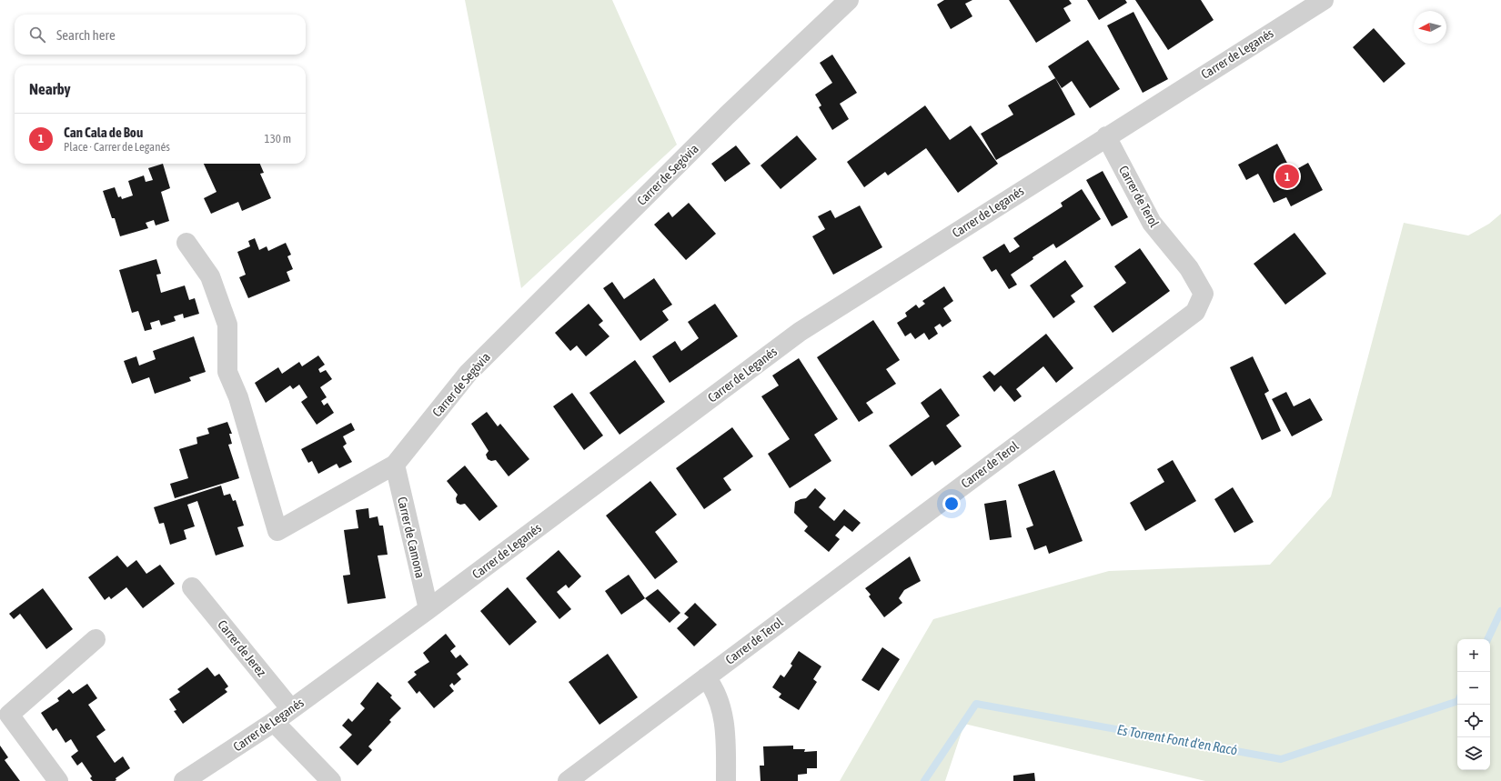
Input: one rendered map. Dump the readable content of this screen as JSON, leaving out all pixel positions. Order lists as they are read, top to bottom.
{
  "streets": {
    "street": [
      "Carrer de Leganés",
      "Carrer de Segòvia",
      "Carrer de Terol",
      "Carrer de Camona",
      "Carrer de Jerez"
    ]
  },
  "crossings": [
    ["Carrer de Leganés", "Carrer de Terol"],
    ["Carrer de Leganés", "Carrer de Camona"],
    ["Carrer de Leganés", "Carrer de Jerez"],
    ["Carrer de Segòvia", "Carrer de Camona"]
  ],
  "water": ["Es Torrent Font d'en Racó"],
  "north": "left",
  "page": {
    "search": "Search here",
    "heading": "Nearby",
    "list": [
      {
        "mark": "1",
        "name": "Can Cala de Bou",
        "note": "Place · Carrer de Leganés",
        "value": "130 m"
      }
    ],
    "pins": "1",
    "map_buttons": ["+", "−"]
  }
}
